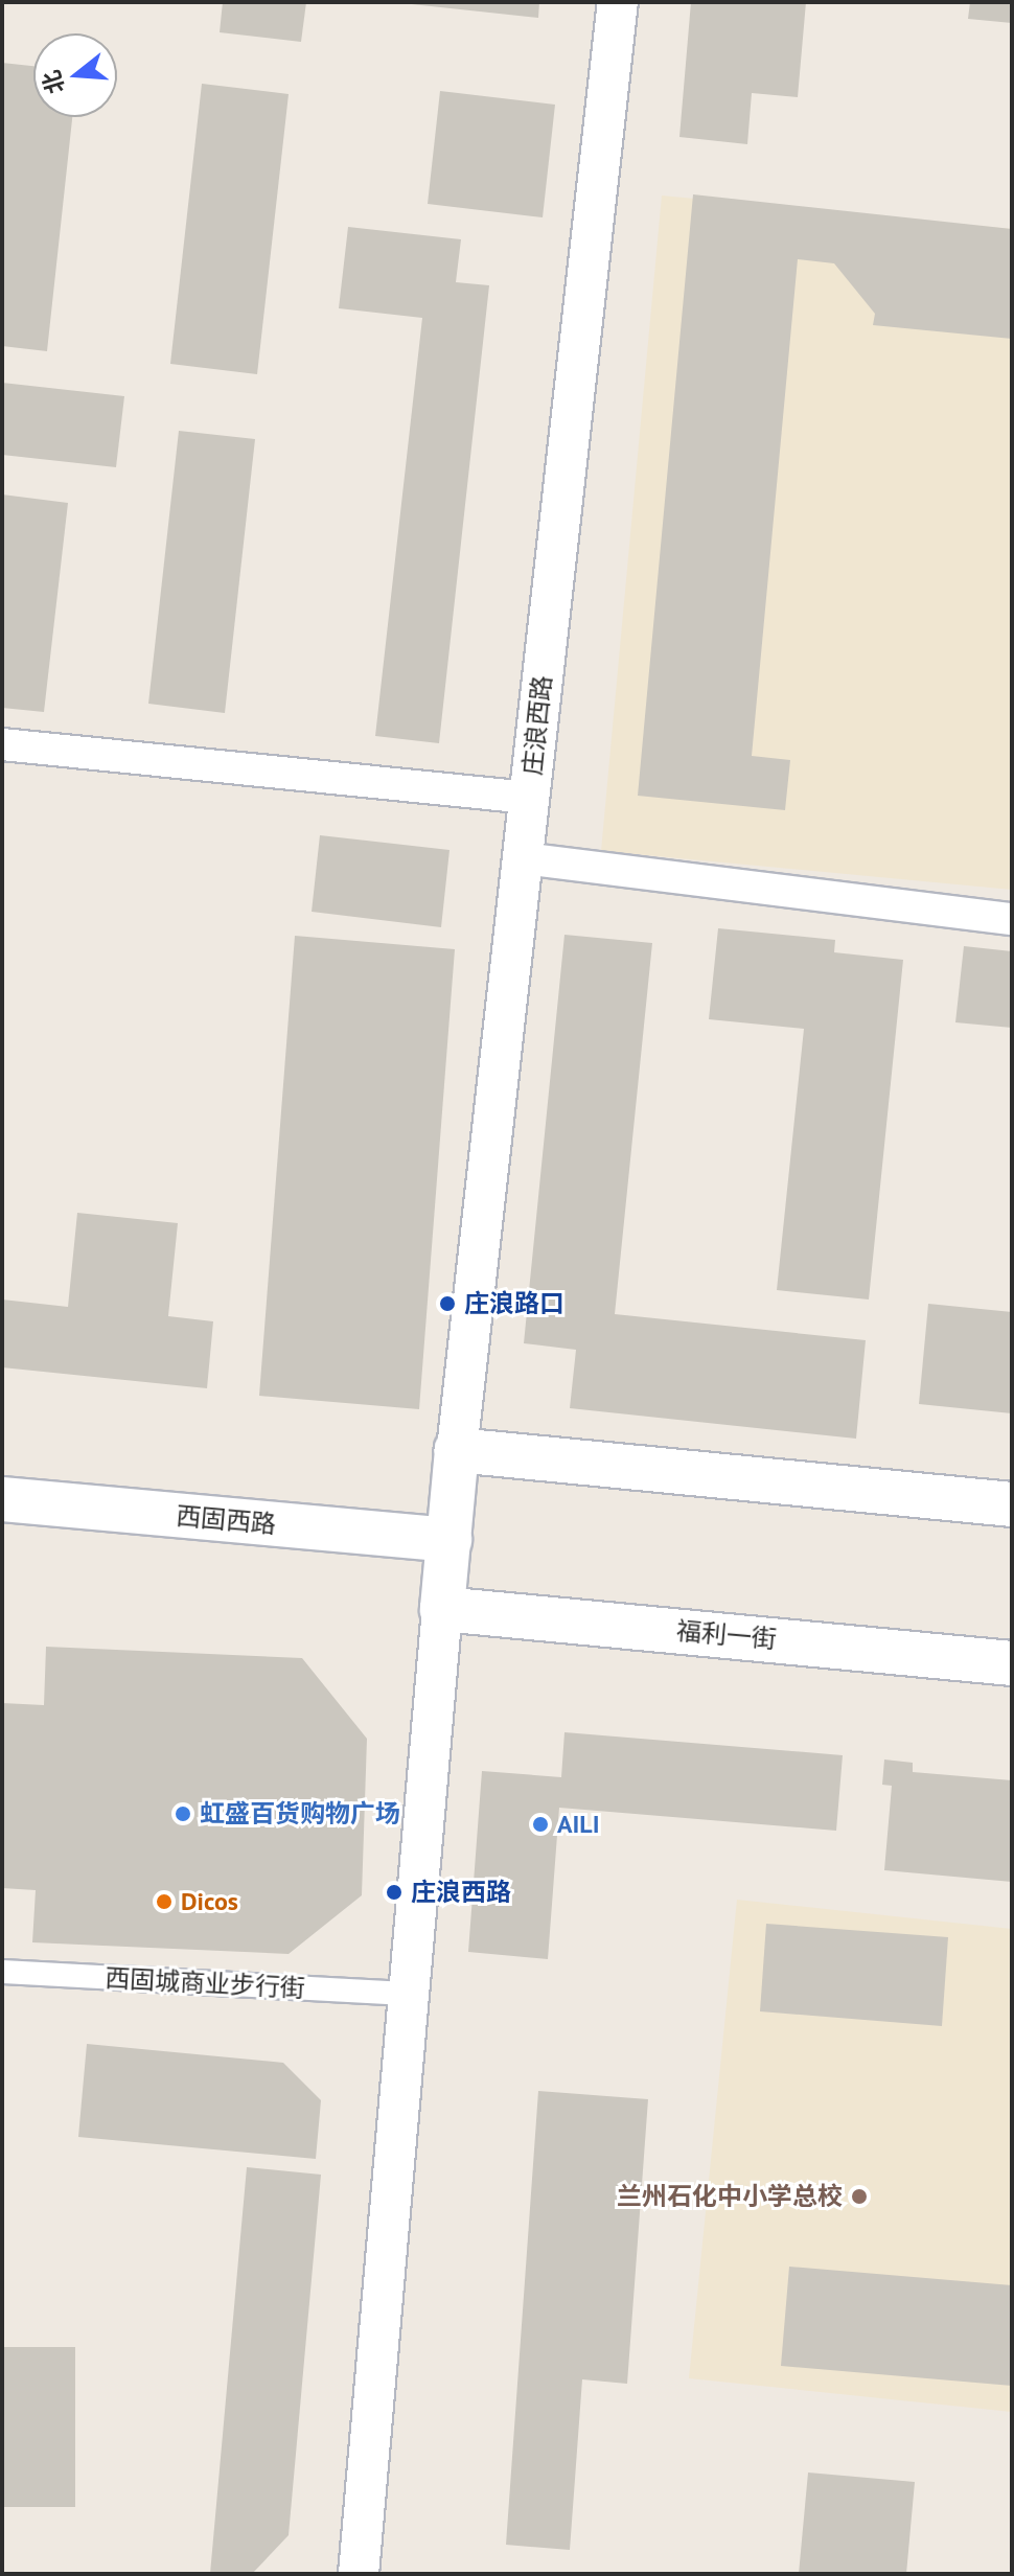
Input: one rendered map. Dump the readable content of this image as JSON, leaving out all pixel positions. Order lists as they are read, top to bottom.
{
  "streets": {
    "main road": ["西固西路", "福利一街"],
    "street": ["庄浪西路", "西固城商业步行街"]
  },
  "places": [
    "庄浪路口",
    "虹盛百货购物广场",
    "AILI",
    "庄浪西路",
    "Dicos",
    "兰州石化中小学总校"
  ],
  "north": "left"
}
